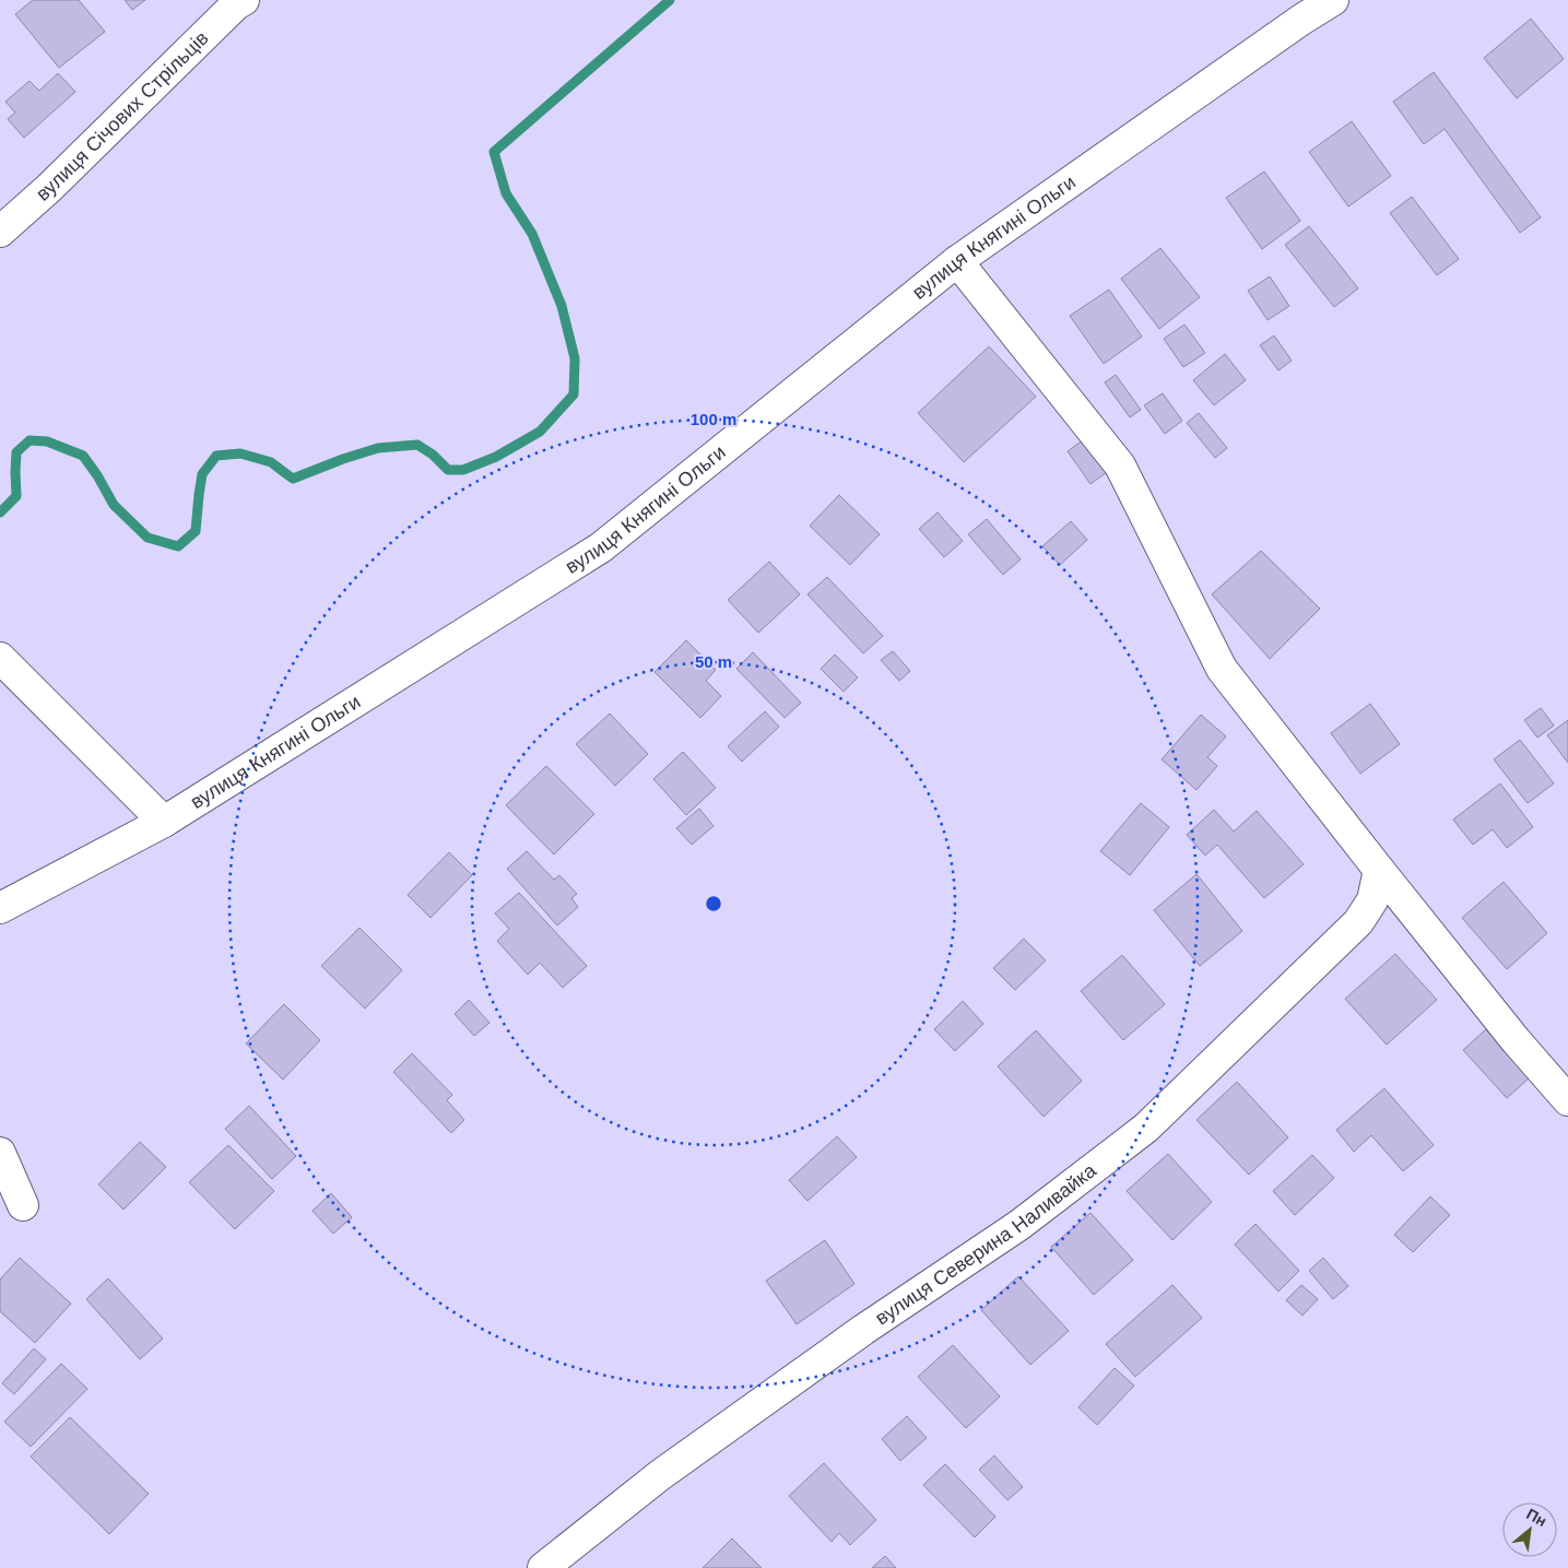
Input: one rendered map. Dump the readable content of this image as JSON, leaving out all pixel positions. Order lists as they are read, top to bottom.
{
  "streets": {
    "street": ["вулиця Січових Стрільців", "вулиця Княгині Ольги", "вулиця Северина Наливайка"]
  },
  "north": "top right",
  "rings": ["100 m", "50 m"]
}
